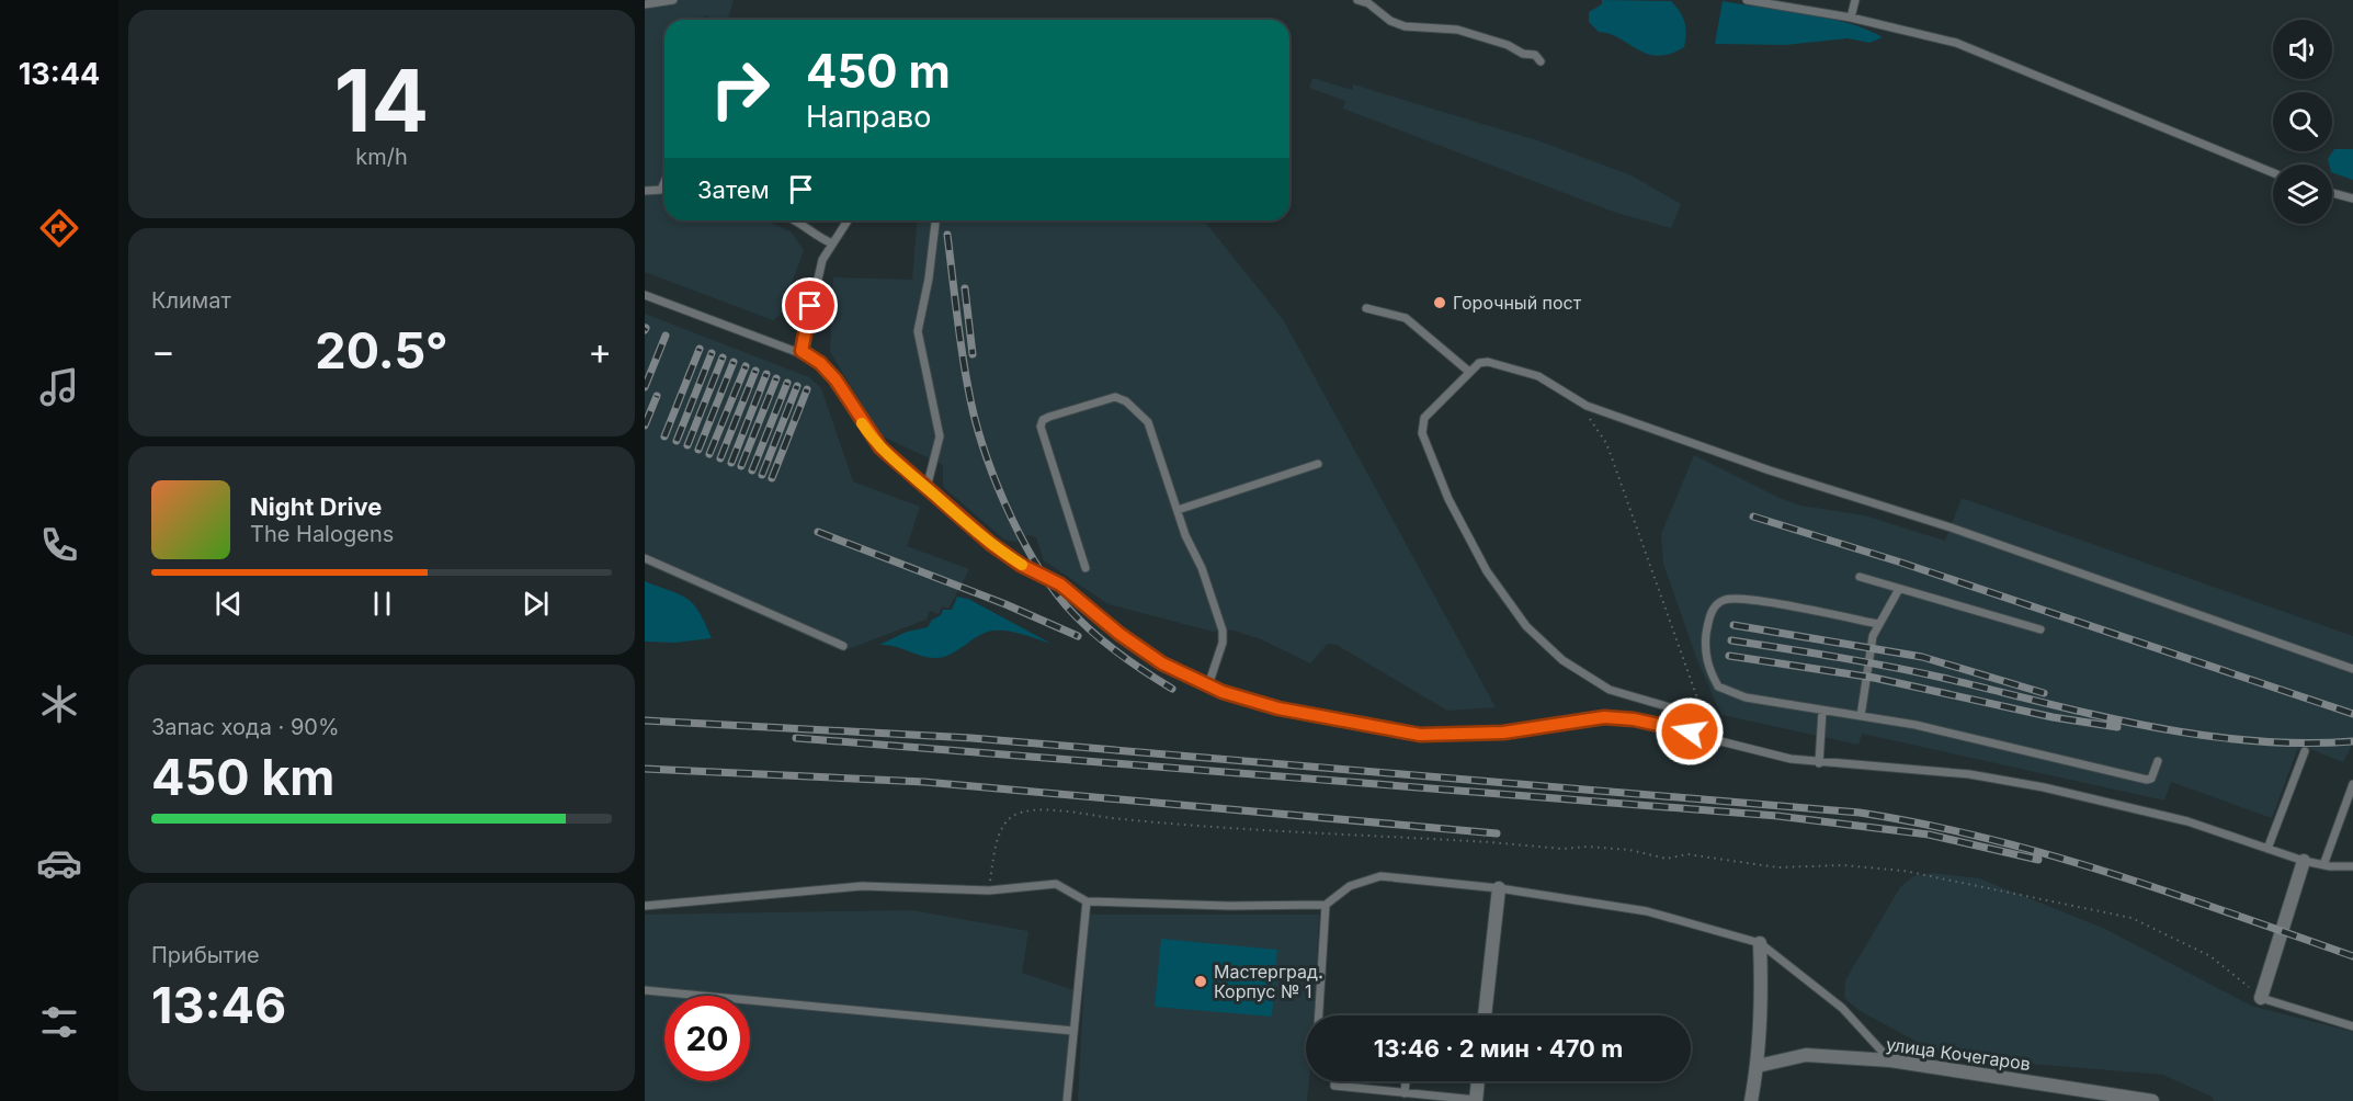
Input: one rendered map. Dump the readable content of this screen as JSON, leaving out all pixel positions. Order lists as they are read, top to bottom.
{
  "streets": {
    "street": ["улица Кочегаров"]
  },
  "places": ["Горочный пост", "Мастерград. Корпус № 1"],
  "page": {
    "tabs": "13:44",
    "tile": [
      ["14", "km/h"],
      "Климат",
      ["Запас хода · 90%", "450 km"],
      ["Прибытие", "13:46"]
    ],
    "turn": ["450 m", "Направо"],
    "then": "Затем",
    "heat": ["−", "20.5°", "+"],
    "song": ["Night Drive", "The Halogens"],
    "limit": "20",
    "trip": "13:46 · 2 мин · 470 m"
  }
}
